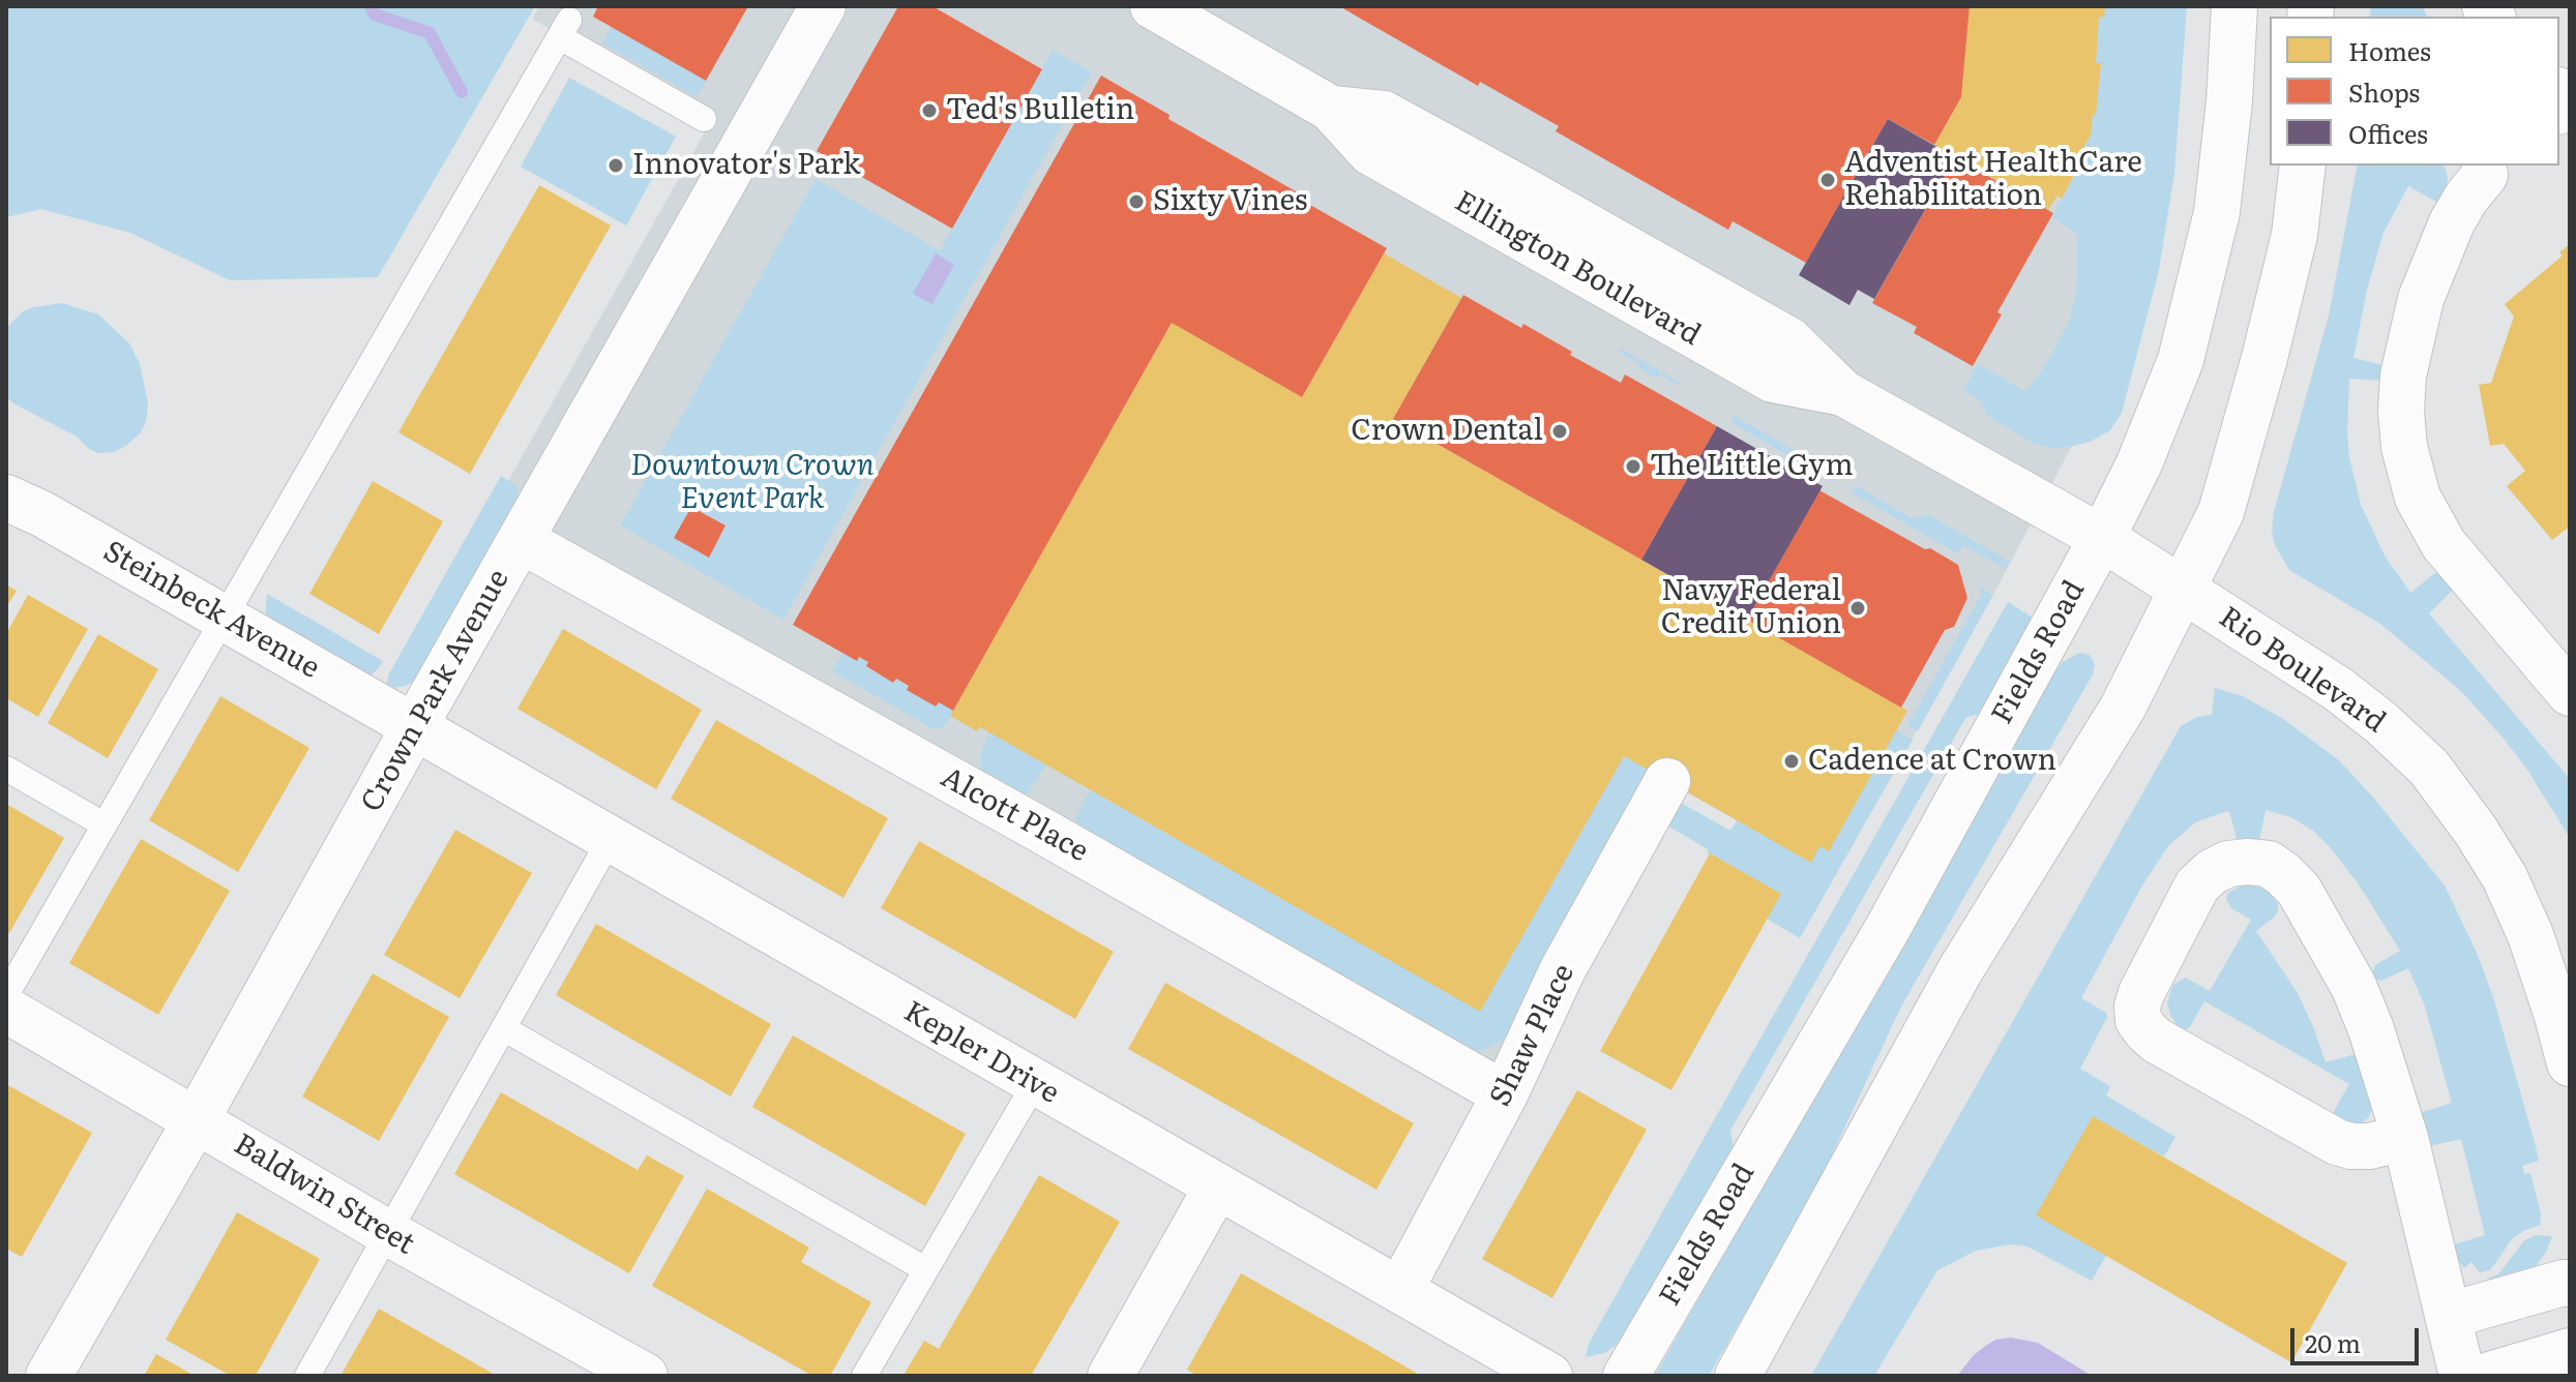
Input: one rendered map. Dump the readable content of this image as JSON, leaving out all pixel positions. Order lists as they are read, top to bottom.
{
  "streets": {
    "street": [
      "Ellington Boulevard",
      "Steinbeck Avenue",
      "Fields Road",
      "Rio Boulevard",
      "Crown Park Avenue",
      "Alcott Place",
      "Shaw Place",
      "Kepler Drive",
      "Baldwin Street"
    ]
  },
  "crossings": [
    ["Ellington Boulevard", "Fields Road"],
    ["Ellington Boulevard", "Rio Boulevard"],
    ["Steinbeck Avenue", "Crown Park Avenue"],
    ["Steinbeck Avenue", "Kepler Drive"],
    ["Crown Park Avenue", "Alcott Place"],
    ["Crown Park Avenue", "Kepler Drive"],
    ["Crown Park Avenue", "Baldwin Street"],
    ["Alcott Place", "Shaw Place"],
    ["Shaw Place", "Kepler Drive"]
  ],
  "parks": ["Downtown Crown Event Park"],
  "places": [
    "Ted's Bulletin",
    "Innovator's Park",
    "Adventist HealthCare Rehabilitation",
    "Sixty Vines",
    "Crown Dental",
    "The Little Gym",
    "Navy Federal Credit Union",
    "Cadence at Crown"
  ],
  "legend": ["Homes", "Shops", "Offices"],
  "scale_bar": "20 m"
}
